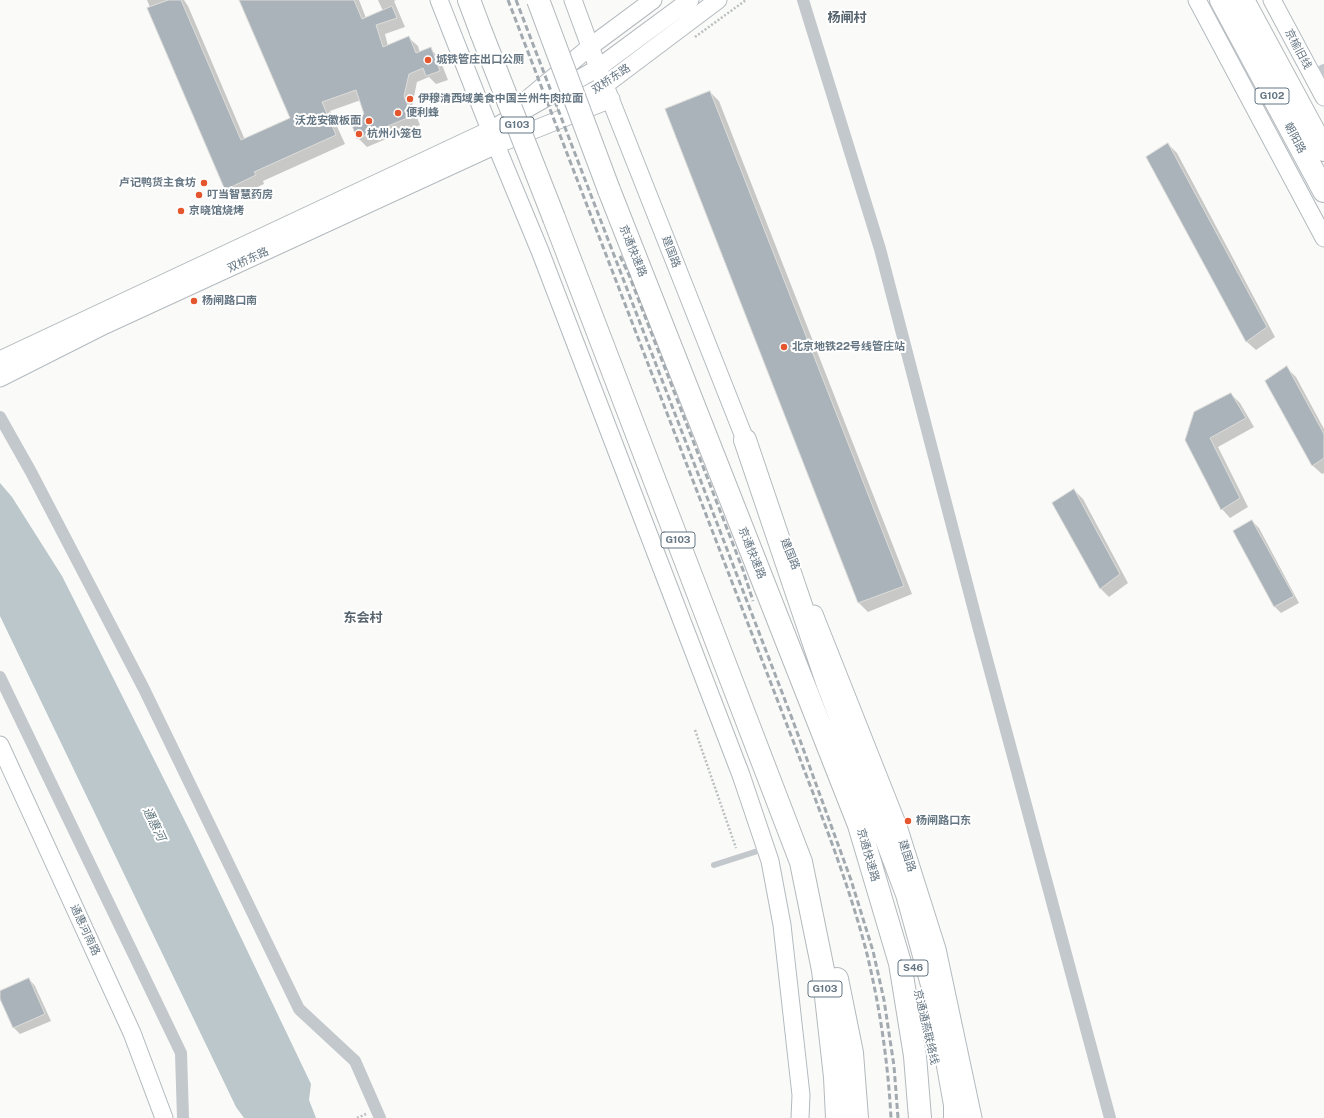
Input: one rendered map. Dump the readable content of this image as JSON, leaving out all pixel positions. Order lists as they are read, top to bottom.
{
  "streets": {
    "highway": [
      "G102",
      "G103",
      "朝阳路",
      "京通快速路",
      "S46",
      "京通通燕联络线"
    ],
    "street": [
      "京榆旧线",
      "双桥东路",
      "建国路",
      "通惠河南路"
    ]
  },
  "crossings": [
    ["双桥东路", "建国路"],
    ["京通快速路", "京通通燕联络线"]
  ],
  "districts": ["杨闸村", "东会村"],
  "water": ["通惠河"],
  "places": [
    "城铁管庄出口公厕",
    "伊穆清西域美食中国兰州牛肉拉面",
    "便利蜂",
    "沃龙安徽板面",
    "杭州小笼包",
    "卢记鸭货主食坊",
    "叮当智慧药房",
    "京晓馆烧烤",
    "杨闸路口南",
    "北京地铁22号线管庄站",
    "杨闸路口东"
  ]
}
